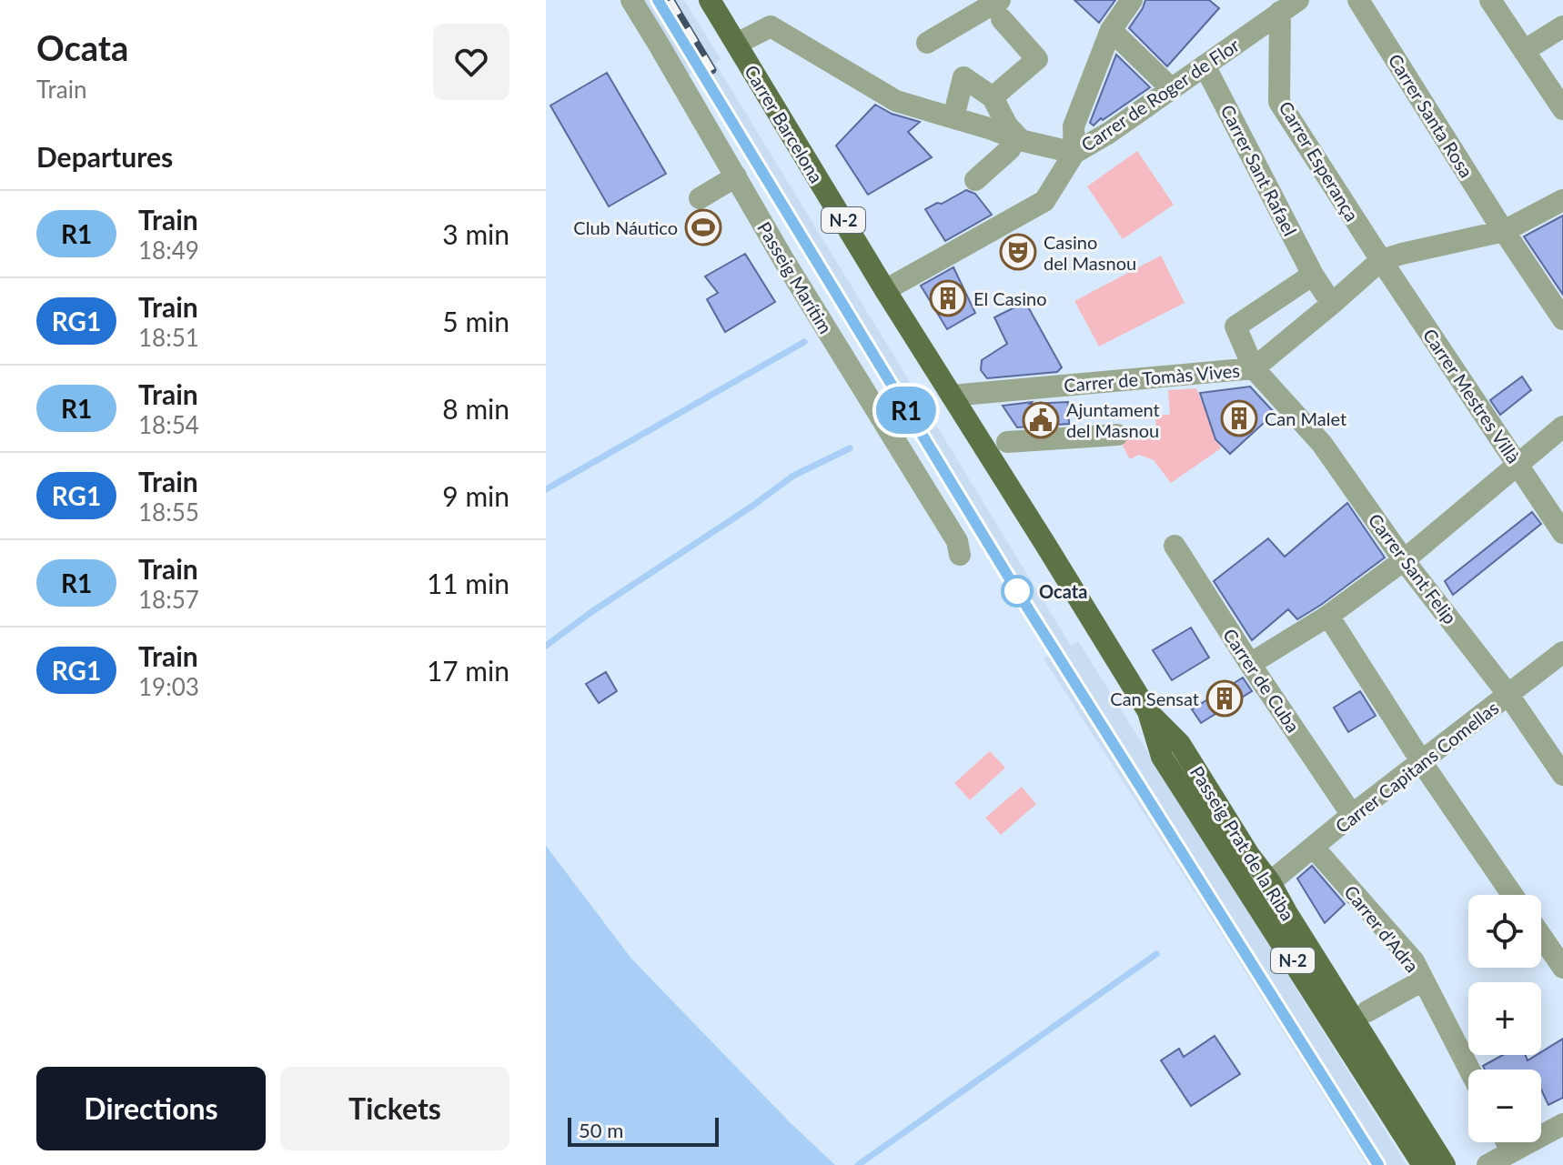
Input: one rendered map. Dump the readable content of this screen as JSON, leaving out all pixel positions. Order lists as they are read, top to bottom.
{
  "streets": {
    "main road": ["Carrer Barcelona", "N-2", "Passeig Prat de la Riba"],
    "street": [
      "Carrer de Roger de Flor",
      "Carrer Santa Rosa",
      "Carrer Esperança",
      "Carrer Sant Rafael",
      "Passeig Marítim",
      "Carrer de Tomàs Vives",
      "Carrer Mestres Villà",
      "Carrer Sant Felip",
      "Carrer de Cuba",
      "Carrer Capitans Comellas",
      "Carrer d'Adra"
    ]
  },
  "crossings": [
    ["Carrer de Roger de Flor", "Carrer Barcelona"],
    ["Carrer de Roger de Flor", "Carrer Esperança"],
    ["Carrer de Roger de Flor", "Carrer Sant Rafael"],
    ["Carrer Santa Rosa", "Carrer de Tomàs Vives"],
    ["Carrer Barcelona", "N-2"],
    ["Carrer Barcelona", "Carrer de Tomàs Vives"],
    ["Carrer Esperança", "Carrer de Tomàs Vives"],
    ["Carrer Esperança", "Carrer Mestres Villà"],
    ["Carrer Sant Rafael", "Carrer de Tomàs Vives"],
    ["Carrer Sant Rafael", "Carrer Sant Felip"],
    ["N-2", "Carrer de Tomàs Vives"],
    ["N-2", "Carrer Capitans Comellas"],
    ["N-2", "Passeig Prat de la Riba"],
    ["Carrer de Tomàs Vives", "Carrer Mestres Villà"],
    ["Carrer de Tomàs Vives", "Carrer Sant Felip"],
    ["Carrer Sant Felip", "Carrer Capitans Comellas"],
    ["Carrer de Cuba", "Carrer Capitans Comellas"],
    ["Carrer Capitans Comellas", "Passeig Prat de la Riba"],
    ["Carrer Capitans Comellas", "Carrer d'Adra"]
  ],
  "places": {
    "sports": ["Club Náutico"],
    "theatre": ["Casino del Masnou"],
    "building": ["El Casino", "Can Malet", "Can Sensat"],
    "public building": ["Ajuntament del Masnou"],
    "other": ["Ocata"]
  },
  "scale_bar": "50 m",
  "page": {
    "heading": [
      ["Ocata", "Train"],
      "Departures"
    ],
    "on_map": "R1",
    "list": [
      {
        "mark": "R1",
        "name": "Train",
        "note": "18:49",
        "value": "3 min"
      },
      {
        "mark": "RG1",
        "name": "Train",
        "note": "18:51",
        "value": "5 min"
      },
      {
        "mark": "R1",
        "name": "Train",
        "note": "18:54",
        "value": "8 min"
      },
      {
        "mark": "RG1",
        "name": "Train",
        "note": "18:55",
        "value": "9 min"
      },
      {
        "mark": "R1",
        "name": "Train",
        "note": "18:57",
        "value": "11 min"
      },
      {
        "mark": "RG1",
        "name": "Train",
        "note": "19:03",
        "value": "17 min"
      }
    ],
    "map_buttons": ["+", "−"],
    "buttons": ["Directions", "Tickets"],
    "scale": "50 m"
  }
}
